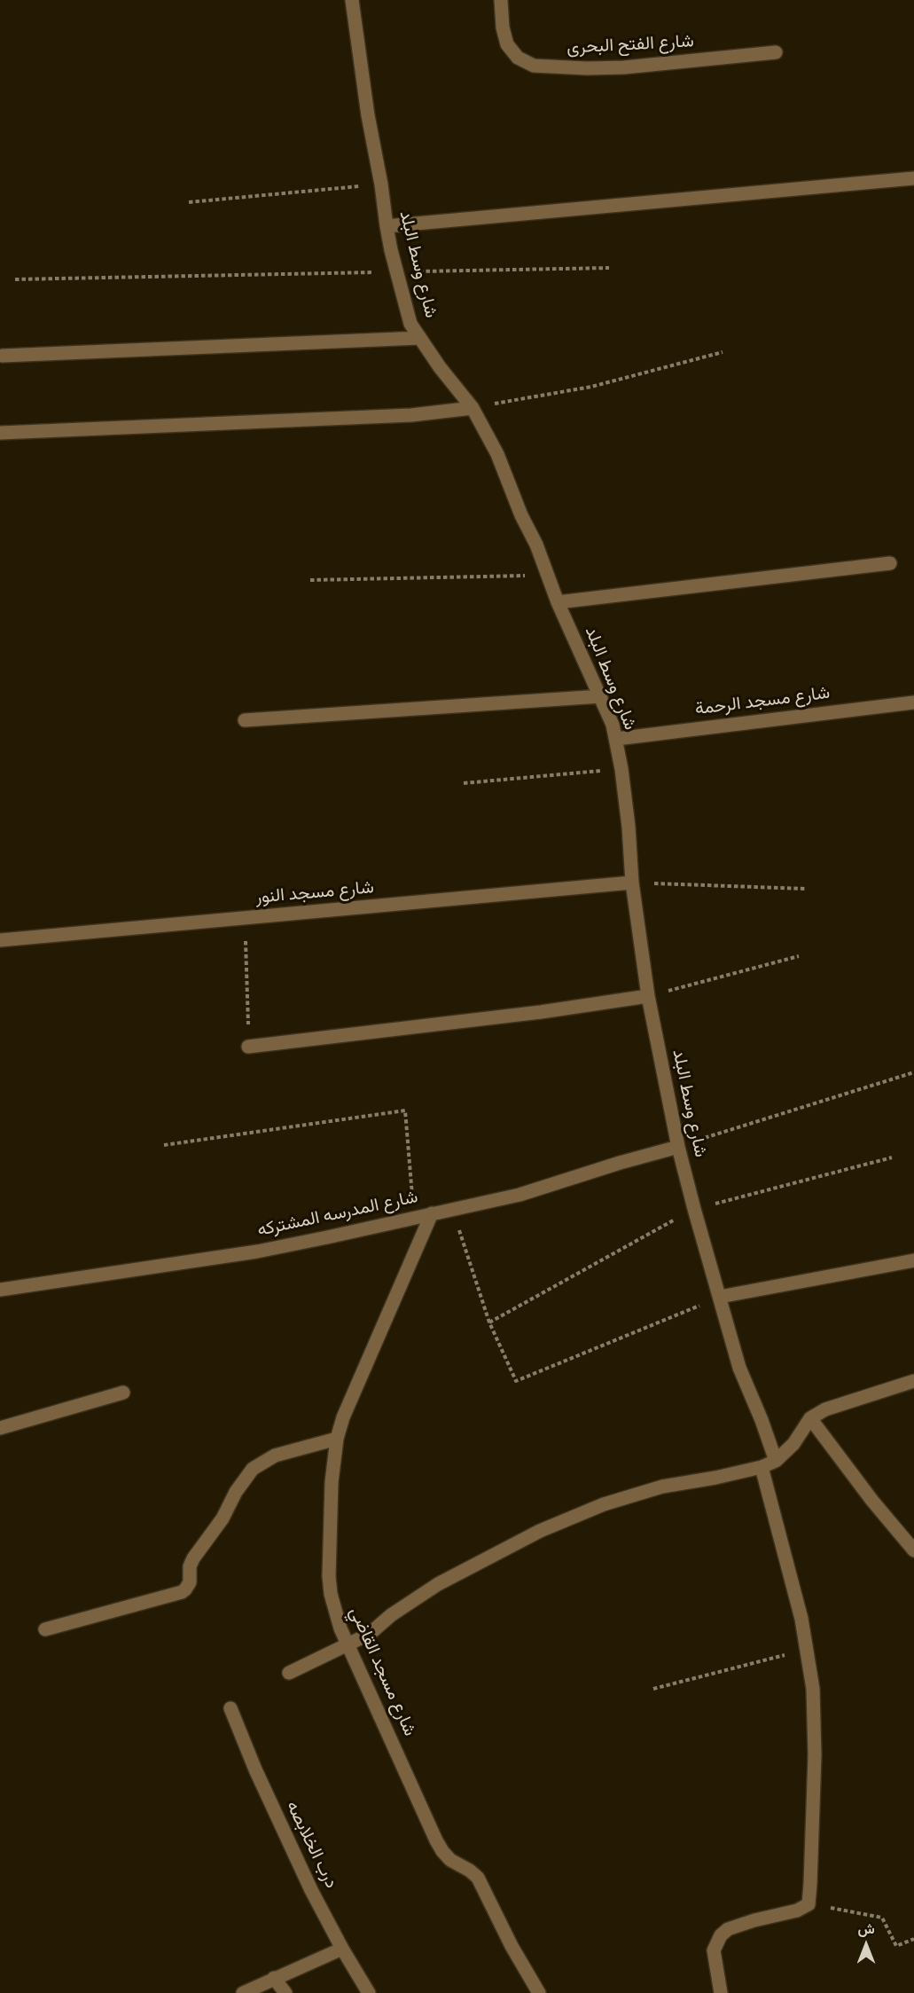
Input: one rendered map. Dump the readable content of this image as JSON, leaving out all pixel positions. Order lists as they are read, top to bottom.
{
  "streets": {
    "street": [
      "شارع الفتح البحرى",
      "شارع وسط البلد",
      "شارع مسجد الرحمة",
      "شارع مسجد النور",
      "شارع المدرسه المشتركه",
      "شارع مسجد القاضي",
      "درب الخلابصه"
    ]
  },
  "crossings": [
    ["شارع وسط البلد", "شارع مسجد الرحمة"],
    ["شارع وسط البلد", "شارع مسجد النور"],
    ["شارع وسط البلد", "شارع المدرسه المشتركه"],
    ["شارع المدرسه المشتركه", "شارع مسجد القاضي"]
  ],
  "north": "top"
}
